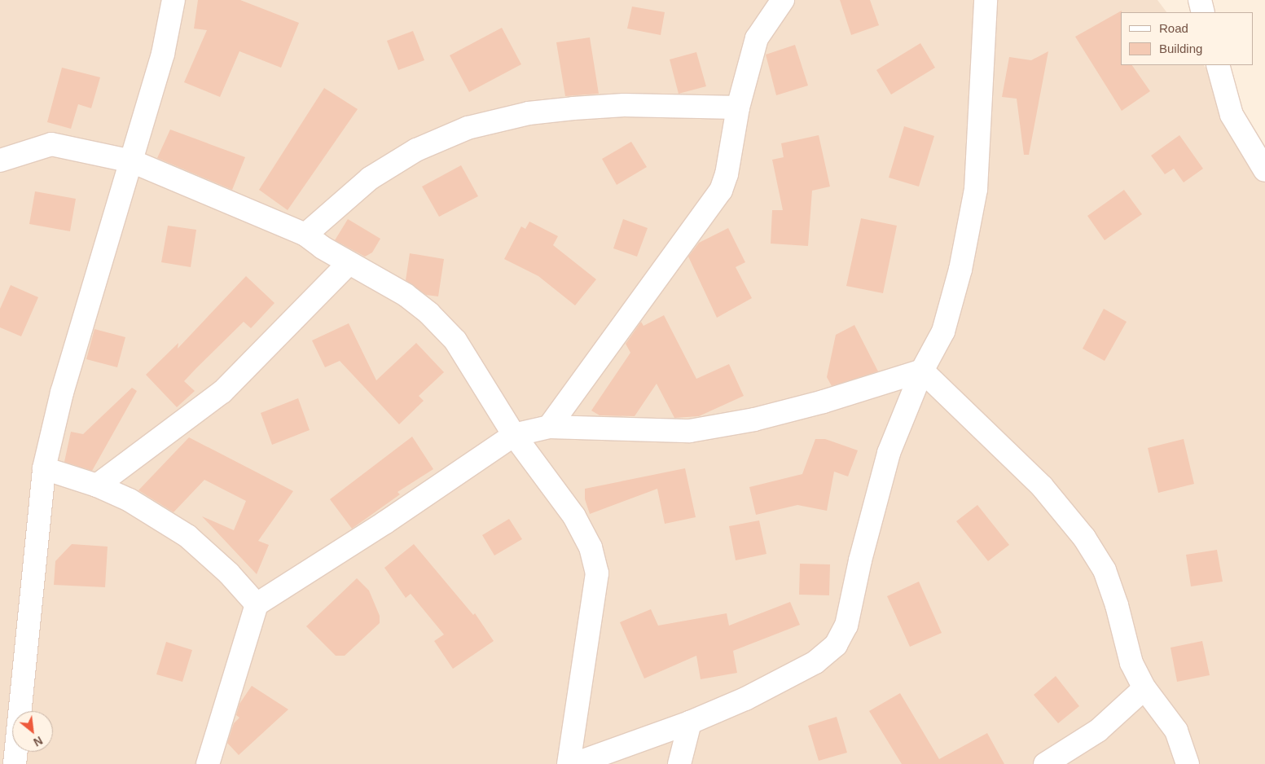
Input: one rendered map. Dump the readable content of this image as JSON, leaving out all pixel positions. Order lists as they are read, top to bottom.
{
  "legend": ["Road", "Building"],
  "north": "bottom right"
}
